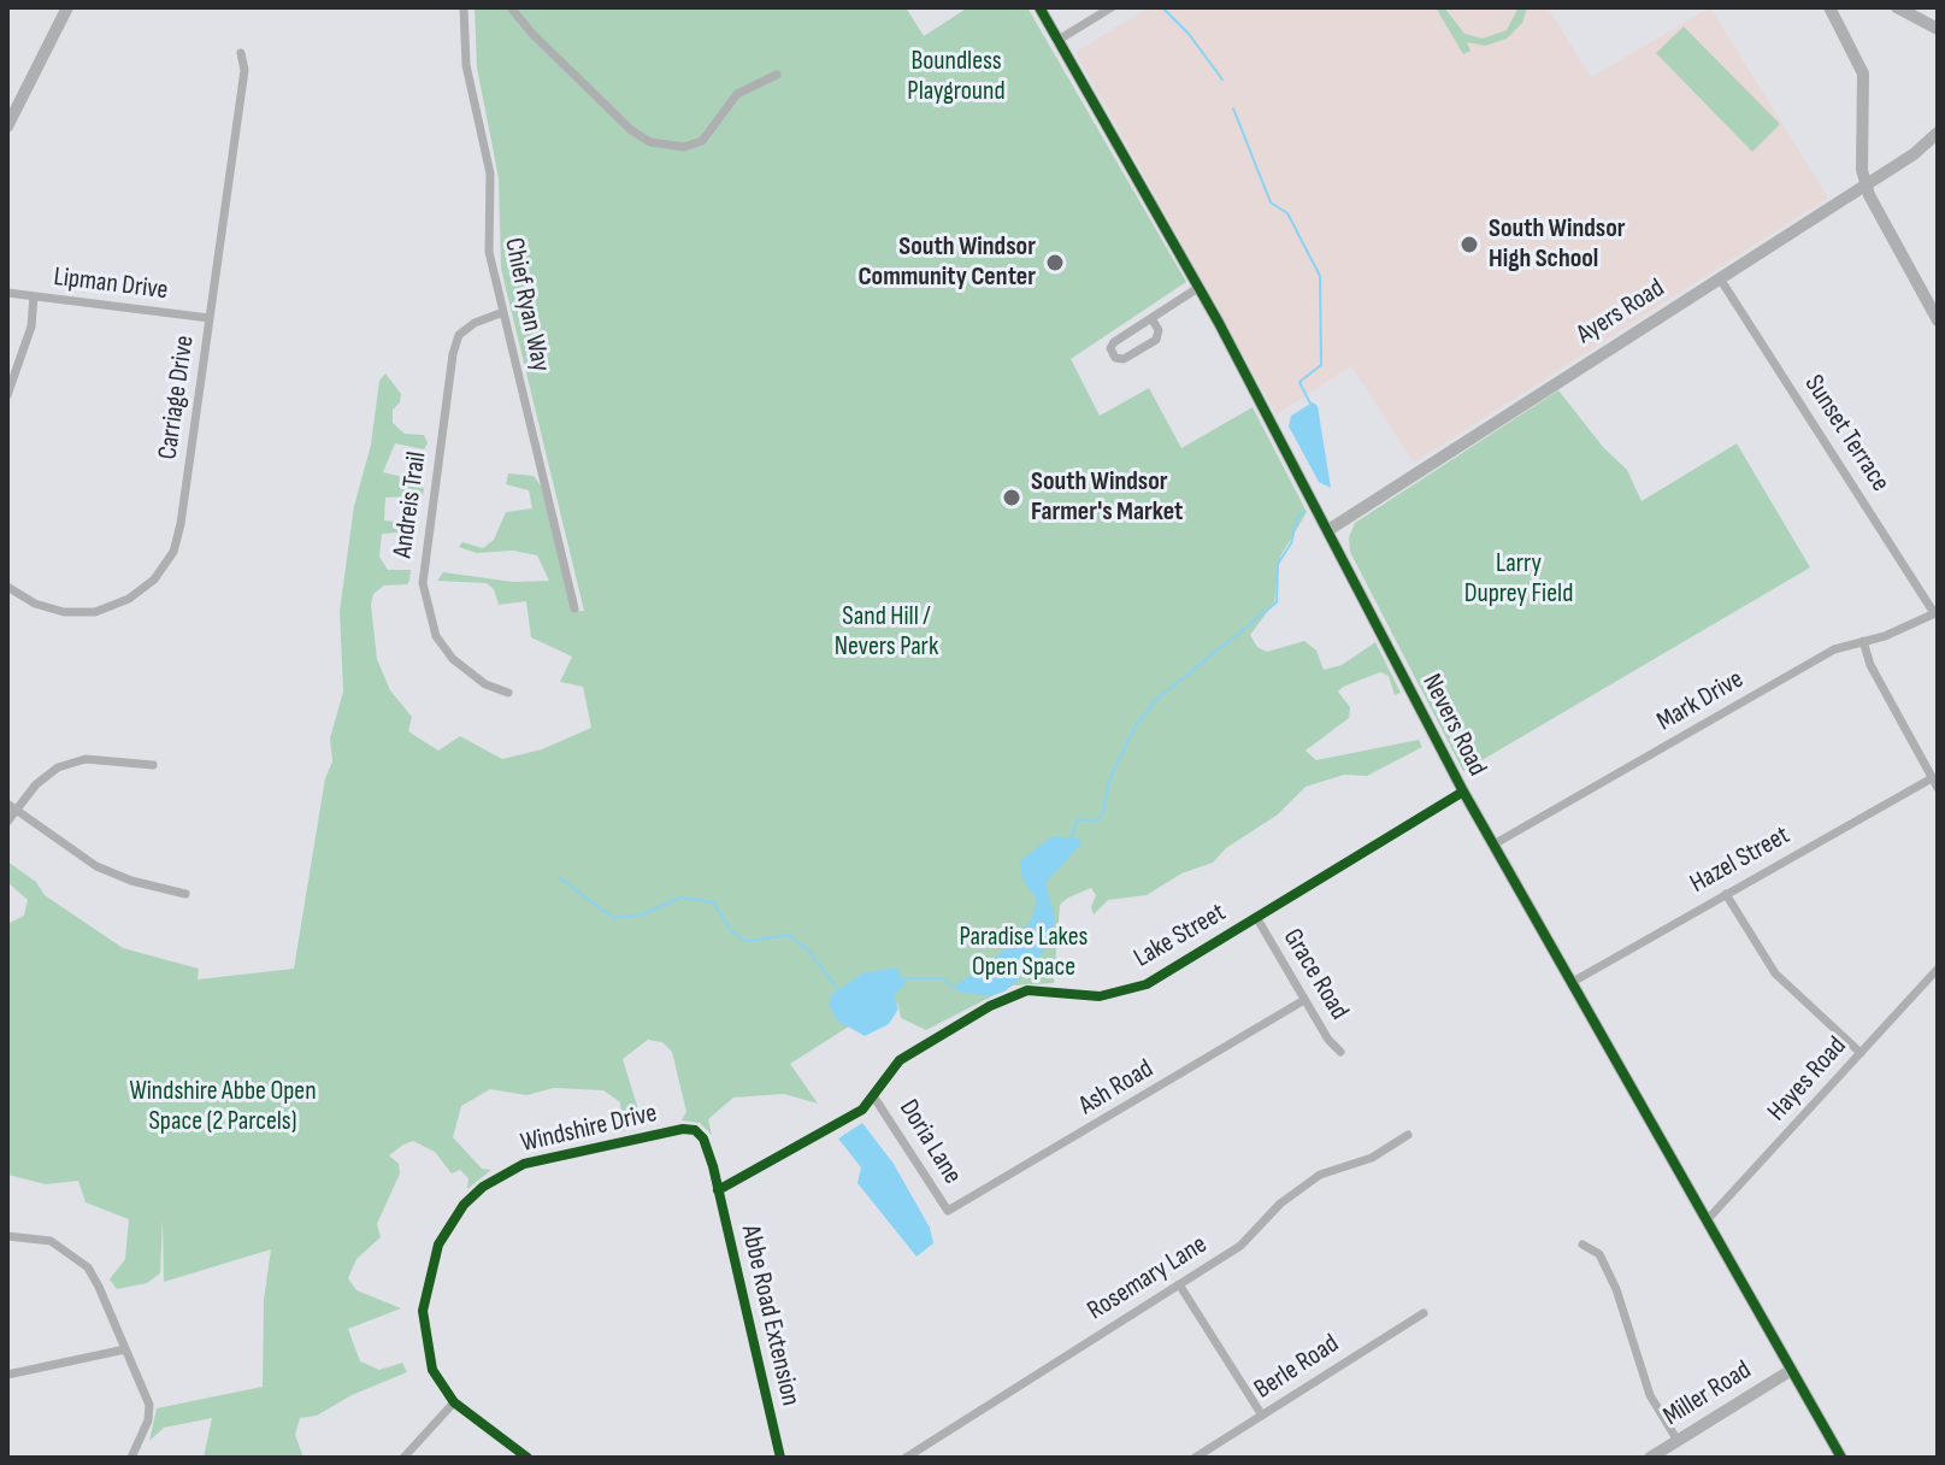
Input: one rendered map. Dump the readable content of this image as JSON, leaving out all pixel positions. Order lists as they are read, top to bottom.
{
  "streets": {
    "street": [
      "Lipman Drive",
      "Chief Ryan Way",
      "Ayers Road",
      "Carriage Drive",
      "Sunset Terrace",
      "Andreis Trail",
      "Mark Drive",
      "Nevers Road",
      "Hazel Street",
      "Lake Street",
      "Grace Road",
      "Hayes Road",
      "Ash Road",
      "Windshire Drive",
      "Doria Lane",
      "Rosemary Lane",
      "Abbe Road Extension",
      "Berle Road",
      "Miller Road"
    ]
  },
  "crossings": [
    ["Lipman Drive", "Carriage Drive"],
    ["Chief Ryan Way", "Andreis Trail"],
    ["Ayers Road", "Sunset Terrace"],
    ["Ayers Road", "Nevers Road"],
    ["Sunset Terrace", "Mark Drive"],
    ["Mark Drive", "Nevers Road"],
    ["Nevers Road", "Hazel Street"],
    ["Nevers Road", "Lake Street"],
    ["Nevers Road", "Hayes Road"],
    ["Nevers Road", "Miller Road"],
    ["Lake Street", "Grace Road"],
    ["Lake Street", "Doria Lane"],
    ["Lake Street", "Abbe Road Extension"],
    ["Grace Road", "Ash Road"],
    ["Ash Road", "Doria Lane"],
    ["Windshire Drive", "Abbe Road Extension"]
  ],
  "parks": [
    "Boundless Playground",
    "Larry Duprey Field",
    "Sand Hill / Nevers Park",
    "Paradise Lakes Open Space",
    "Windshire Abbe Open Space (2 Parcels)"
  ],
  "places": ["South Windsor High School", "South Windsor Community Center", "South Windsor Farmer's Market"]
}
